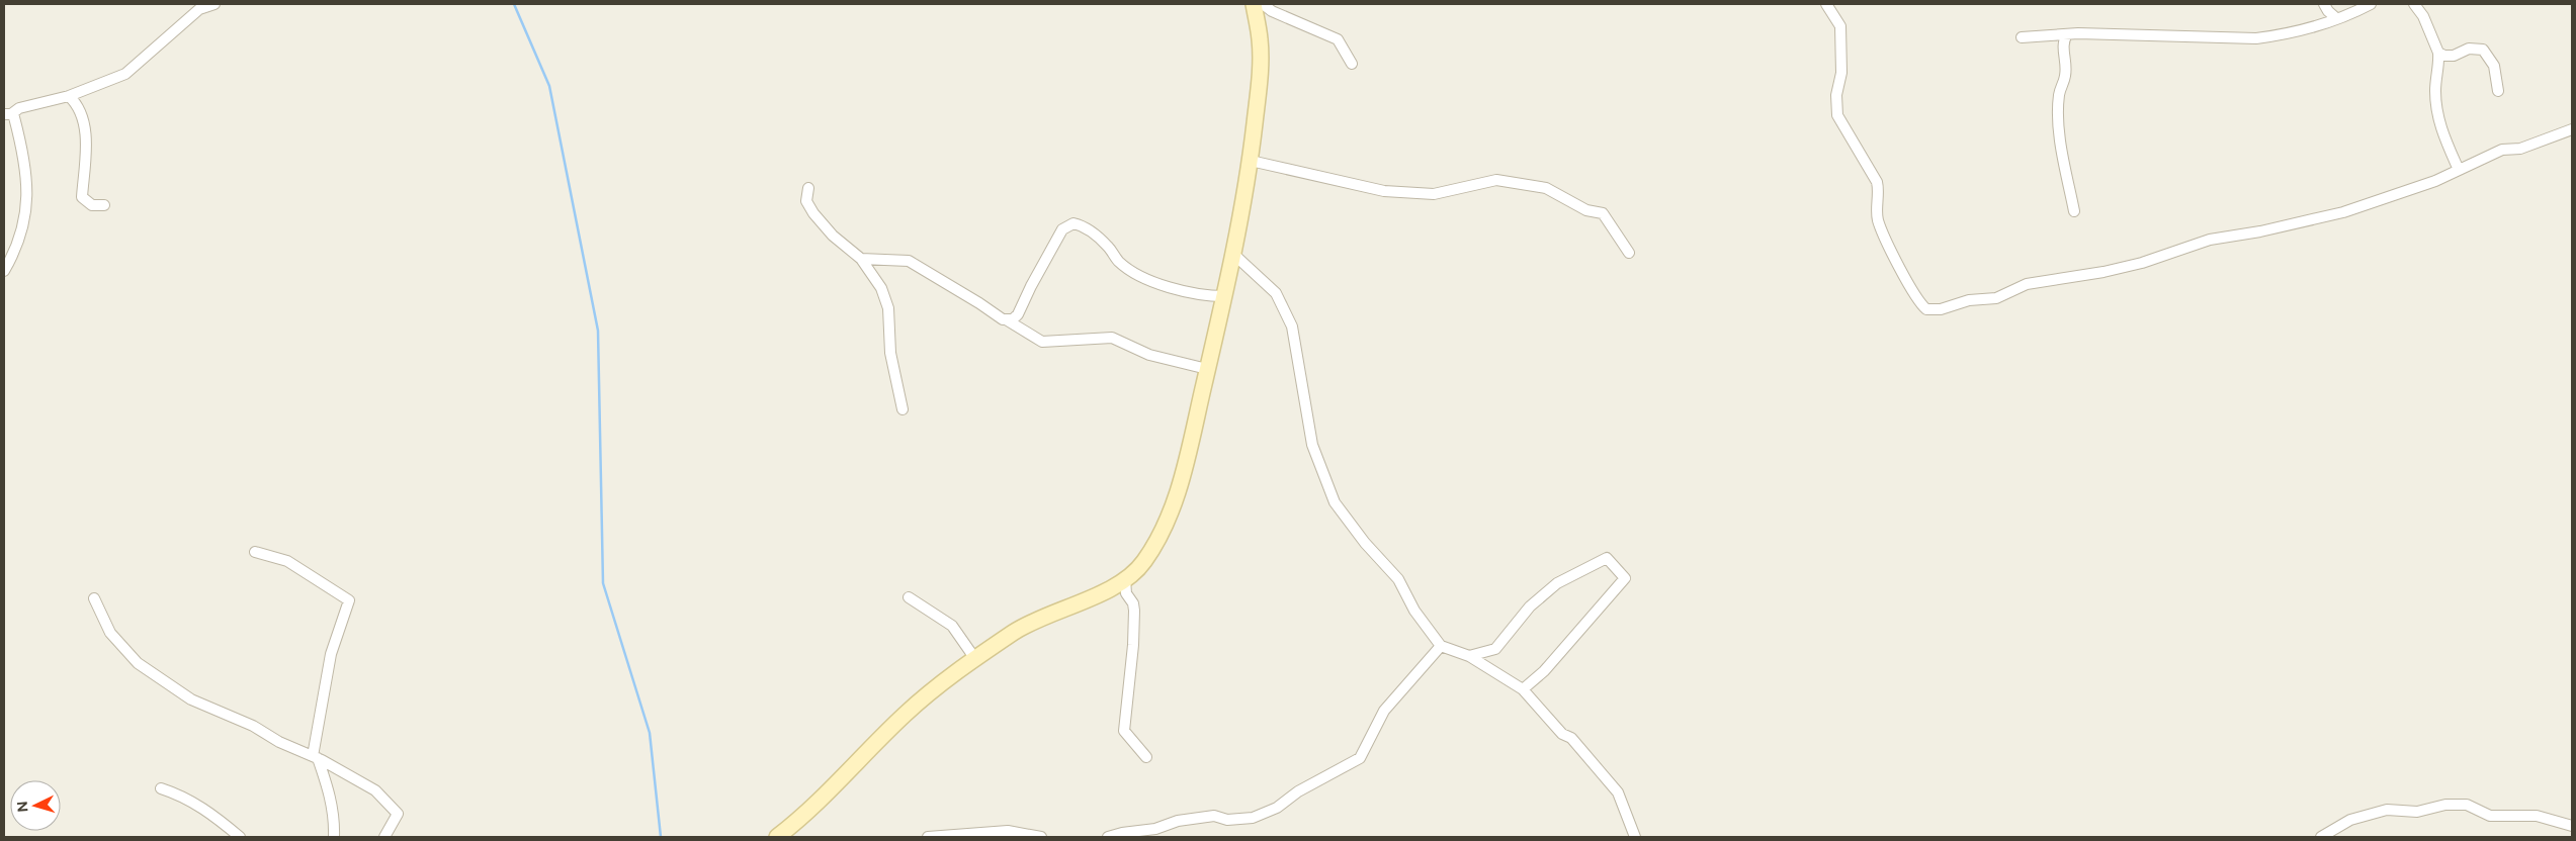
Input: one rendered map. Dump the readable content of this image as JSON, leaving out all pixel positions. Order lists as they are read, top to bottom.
{
  "north": "left"
}
